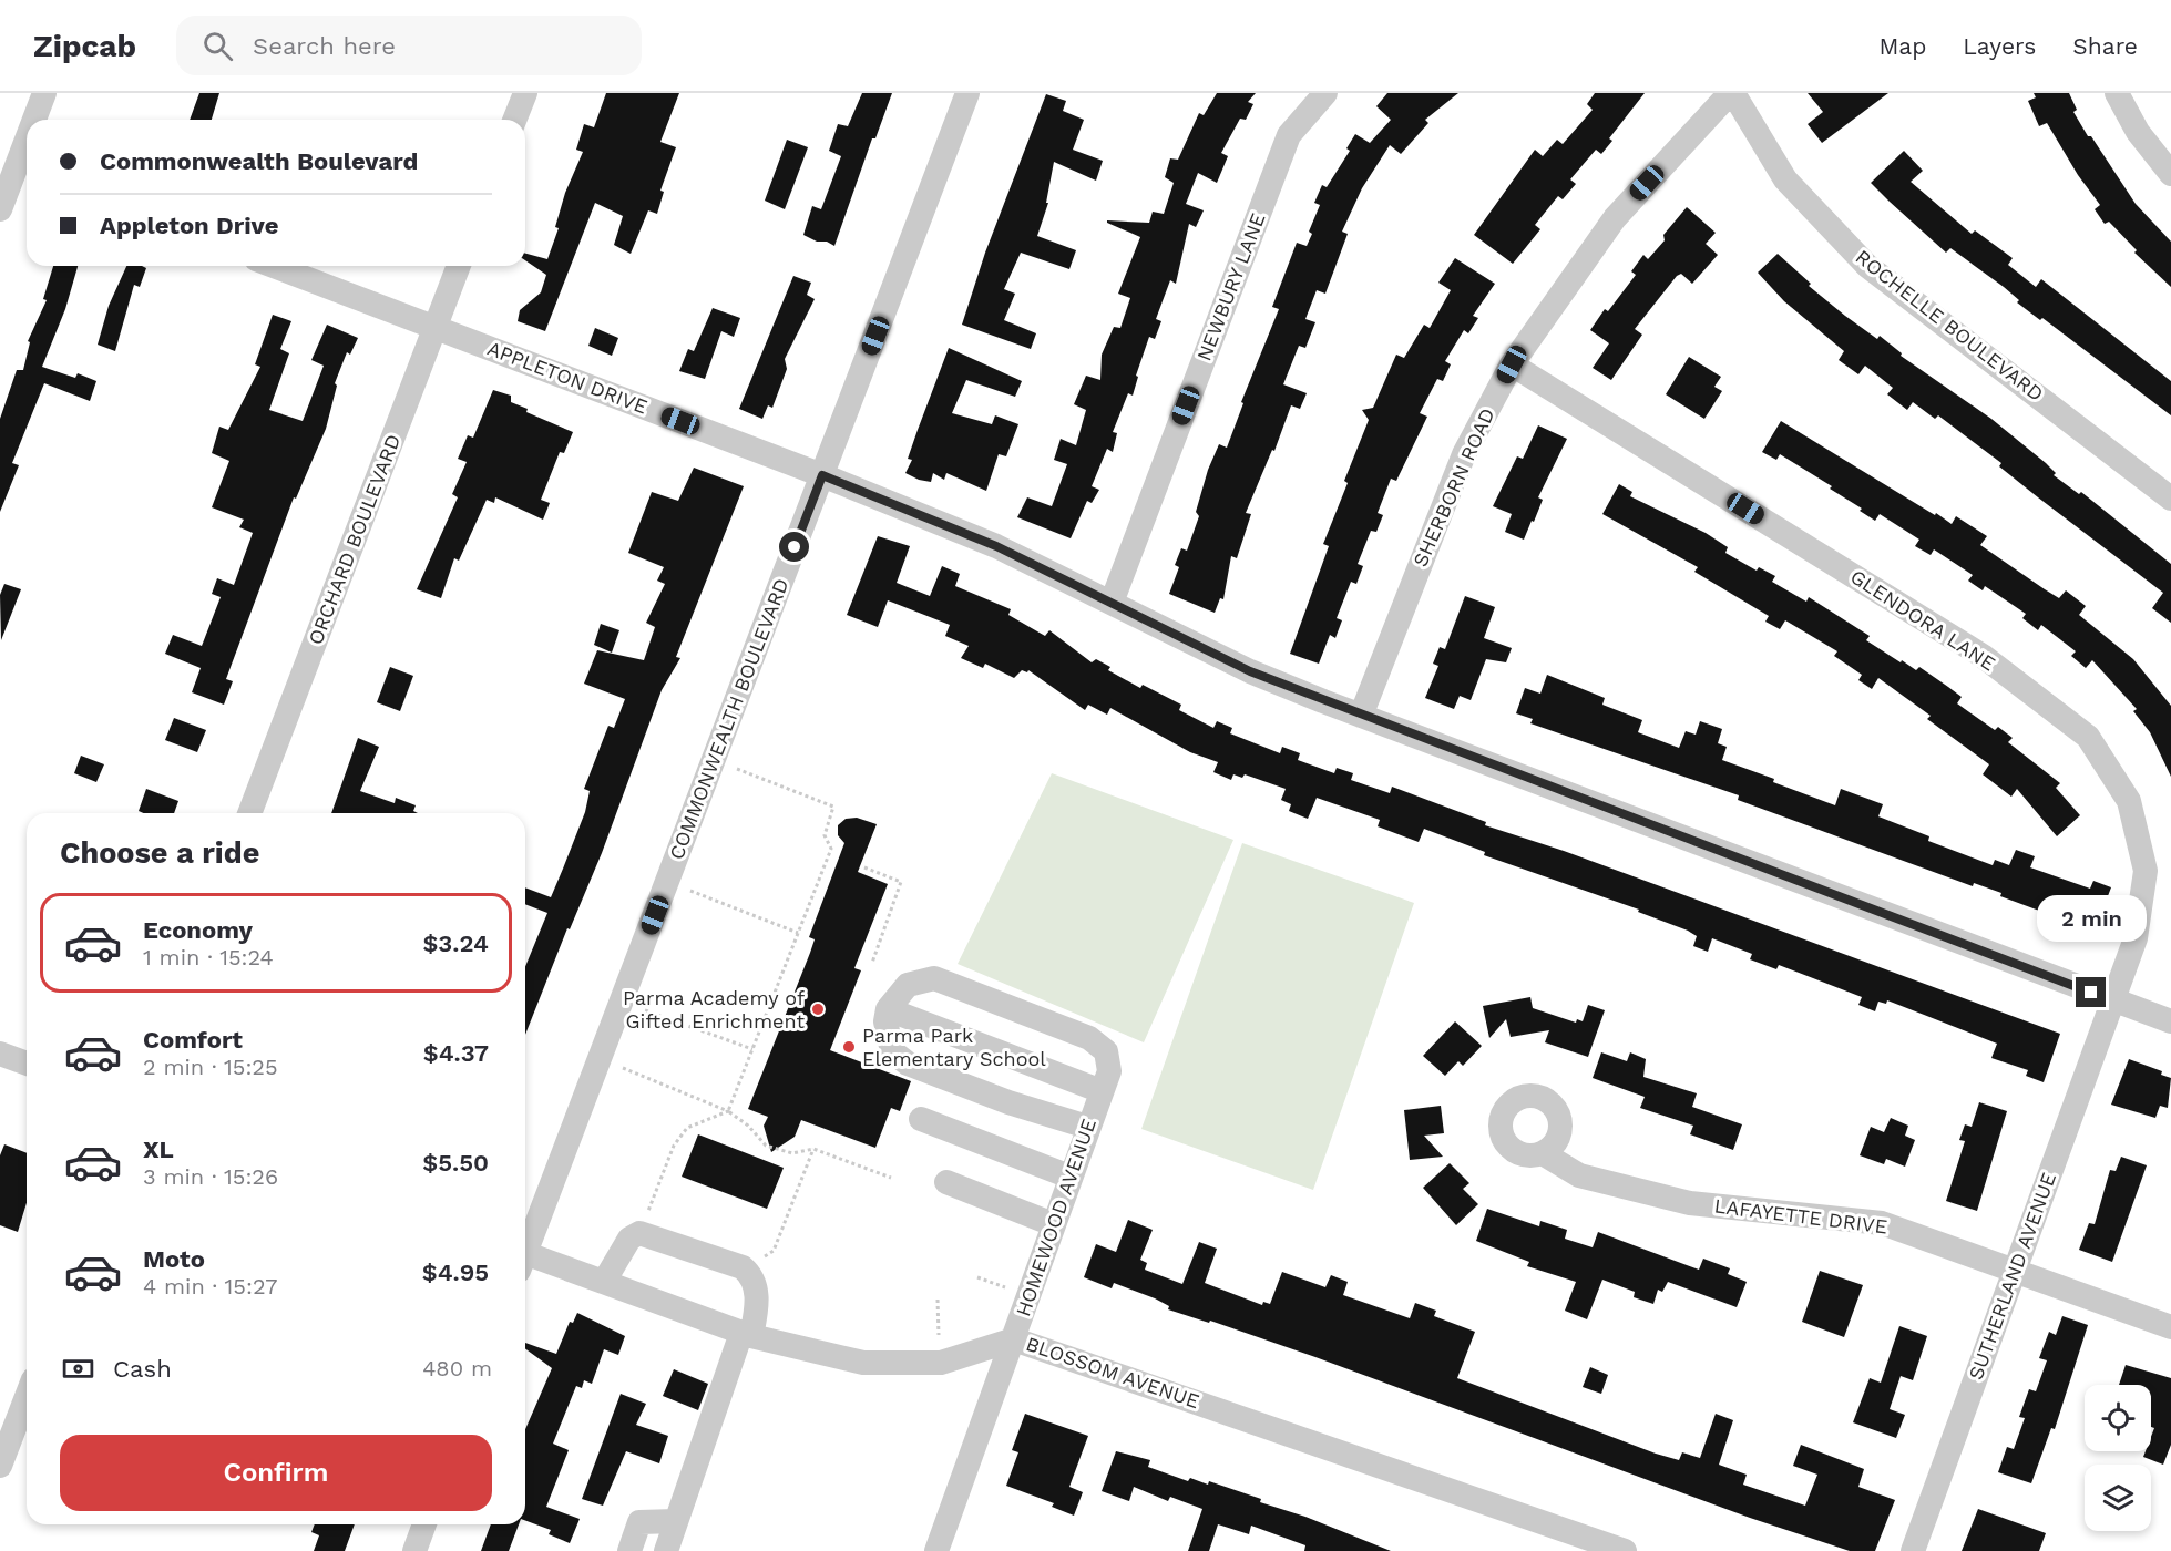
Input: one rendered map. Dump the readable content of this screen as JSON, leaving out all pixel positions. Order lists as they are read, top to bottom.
{
  "streets": {
    "street": [
      "NEWBURY LANE",
      "ROCHELLE BOULEVARD",
      "APPLETON DRIVE",
      "SHERBORN ROAD",
      "ORCHARD BOULEVARD",
      "GLENDORA LANE",
      "COMMONWEALTH BOULEVARD",
      "LAFAYETTE DRIVE",
      "HOMEWOOD AVENUE",
      "SUTHERLAND AVENUE",
      "BLOSSOM AVENUE"
    ]
  },
  "crossings": [
    ["NEWBURY LANE", "APPLETON DRIVE"],
    ["ROCHELLE BOULEVARD", "SHERBORN ROAD"],
    ["APPLETON DRIVE", "SHERBORN ROAD"],
    ["APPLETON DRIVE", "ORCHARD BOULEVARD"],
    ["APPLETON DRIVE", "GLENDORA LANE"],
    ["APPLETON DRIVE", "COMMONWEALTH BOULEVARD"],
    ["APPLETON DRIVE", "SUTHERLAND AVENUE"],
    ["SHERBORN ROAD", "GLENDORA LANE"],
    ["GLENDORA LANE", "SUTHERLAND AVENUE"],
    ["LAFAYETTE DRIVE", "SUTHERLAND AVENUE"],
    ["HOMEWOOD AVENUE", "BLOSSOM AVENUE"]
  ],
  "places": ["Parma Academy of Gifted Enrichment", "Parma Park Elementary School"],
  "page": {
    "header": "Zipcab",
    "search": "Search here",
    "nav": ["Map", "Layers", "Share"],
    "banner": ["Commonwealth Boulevard", "Appleton Drive"],
    "heading": "Choose a ride",
    "list": [
      {
        "name": "Economy",
        "note": "1 min · 15:24",
        "value": "$3.24"
      },
      {
        "name": "Comfort",
        "note": "2 min · 15:25",
        "value": "$4.37"
      },
      {
        "name": "XL",
        "note": "3 min · 15:26",
        "value": "$5.50"
      },
      {
        "name": "Moto",
        "note": "4 min · 15:27",
        "value": "$4.95"
      }
    ],
    "bubble": "2 min",
    "pay": ["Cash", "480 m"],
    "buttons": "Confirm"
  }
}
